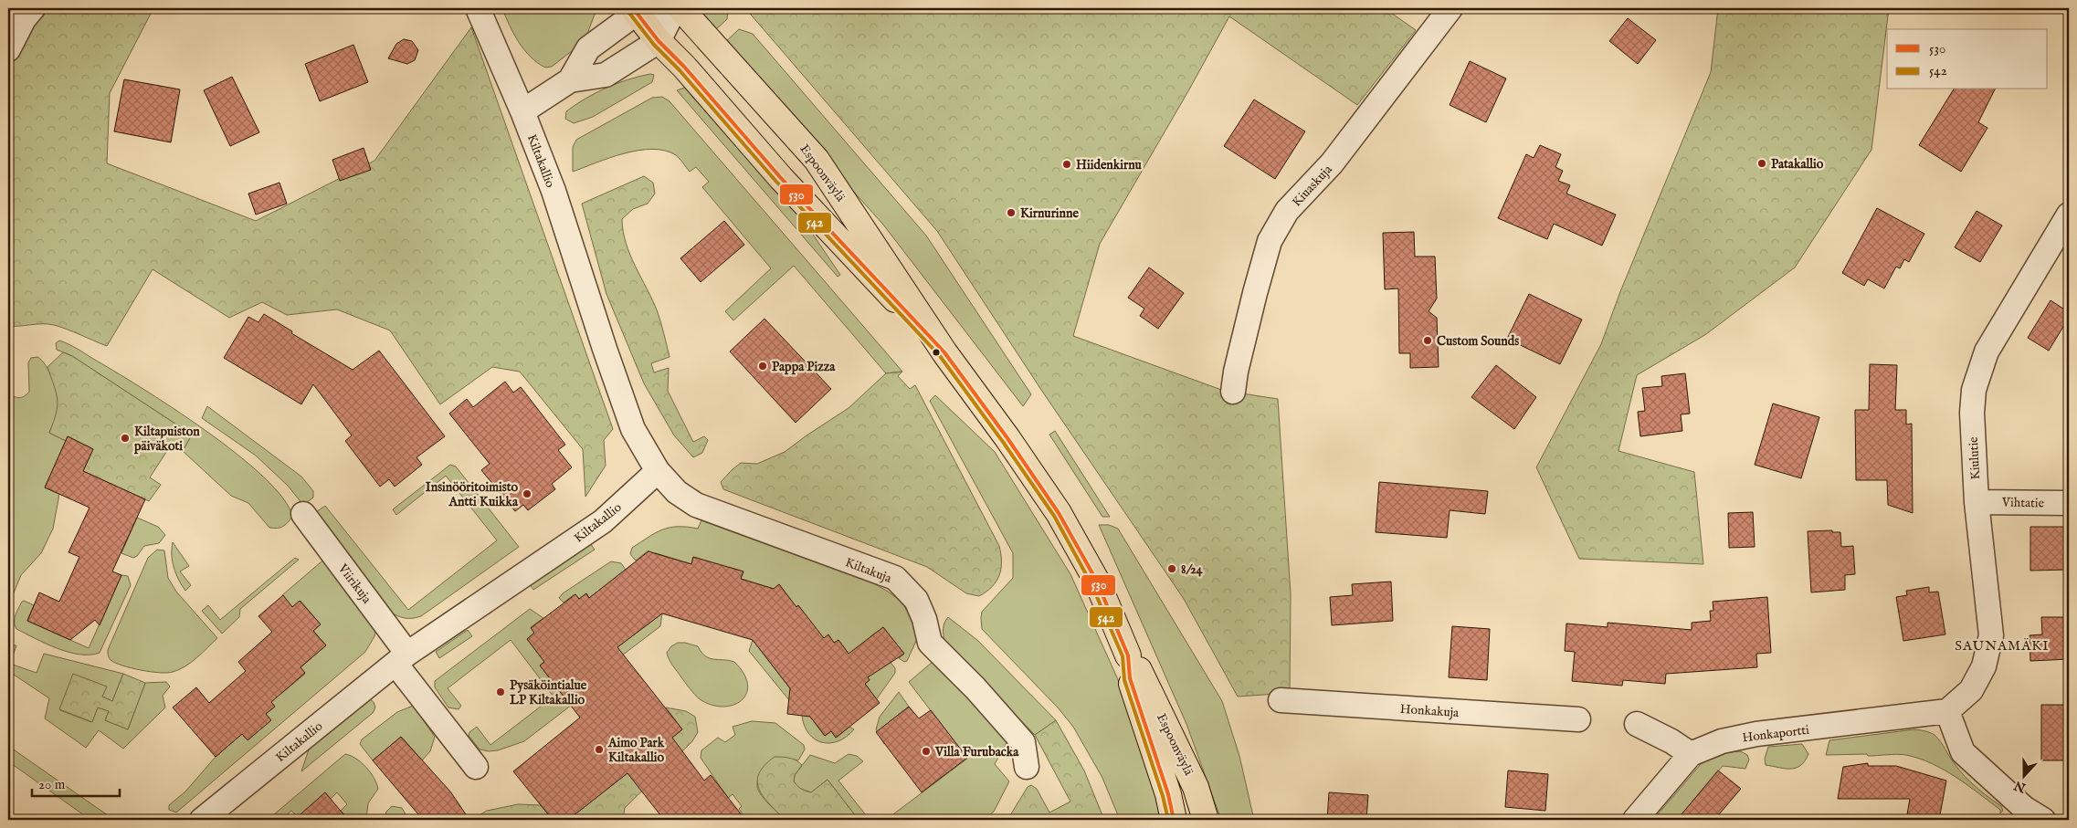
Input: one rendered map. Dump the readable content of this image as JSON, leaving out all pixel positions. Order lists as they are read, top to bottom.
{
  "streets": {
    "main road": ["Espoonväylä"],
    "street": [
      "Kiltakallio",
      "Kiuaskuja",
      "Kiulutie",
      "Vihtatie",
      "Kiltakuja",
      "Viirikuja",
      "Honkakuja",
      "Honkaportti"
    ]
  },
  "crossings": [
    ["Kiltakallio", "Kiltakuja"],
    ["Kiltakallio", "Viirikuja"],
    ["Kiulutie", "Vihtatie"],
    ["Kiulutie", "Honkaportti"]
  ],
  "districts": ["SAUNAMÄKI"],
  "places": [
    "Patakallio",
    "Hiidenkirnu",
    "Kirnurinne",
    "Custom Sounds",
    "Pappa Pizza",
    "Kiltapuiston päiväkoti",
    "Insinööritoimisto Antti Kuikka",
    "8/24",
    "Pysäköintialue LP Kiltakallio",
    "Aimo Park Kiltakallio",
    "Villa Furubacka"
  ],
  "lines": ["transit line 530", "transit line 542"],
  "legend": ["530", "542"],
  "scale_bar": "20 m",
  "north": "bottom"
}
